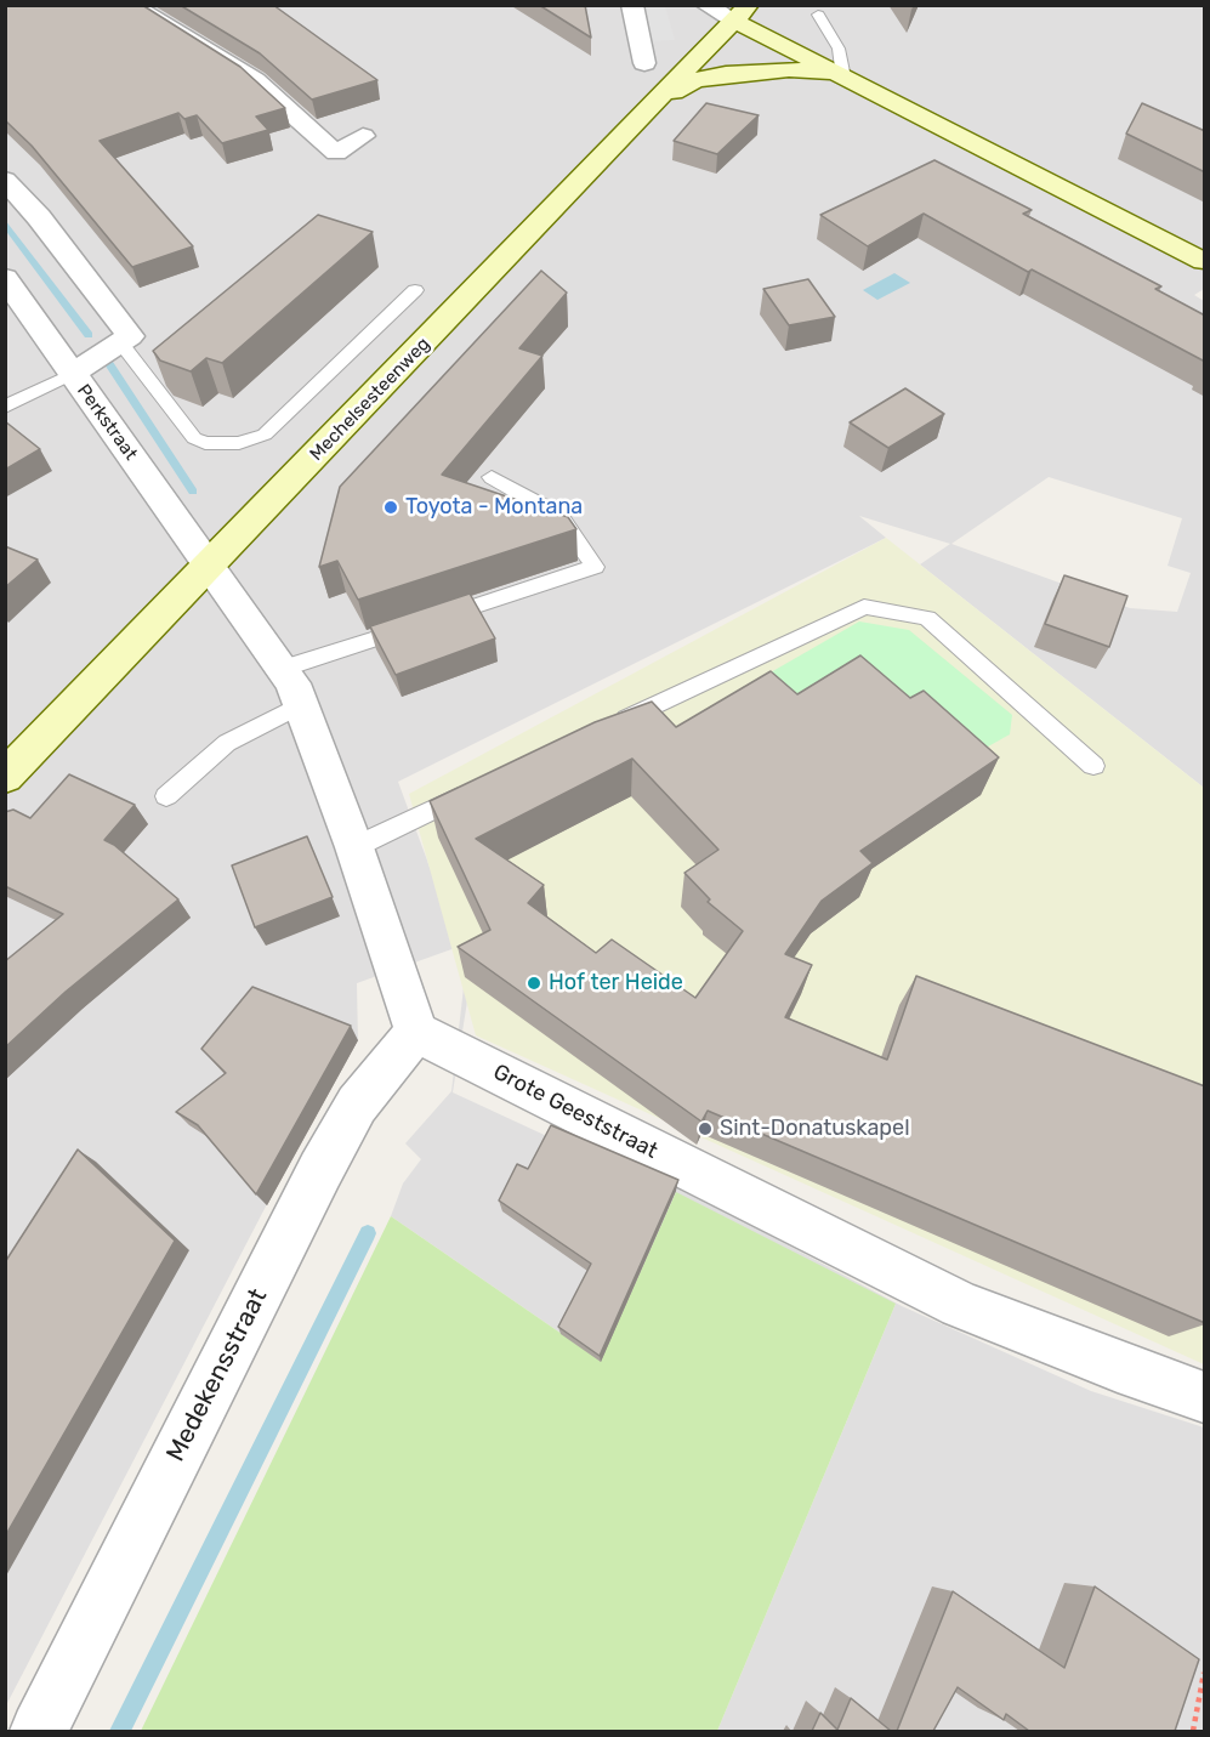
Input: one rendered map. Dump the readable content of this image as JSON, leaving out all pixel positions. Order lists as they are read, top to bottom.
{
  "streets": {
    "main road": ["Mechelsesteenweg"],
    "street": ["Perkstraat", "Grote Geeststraat", "Medekensstraat"]
  },
  "crossings": [
    ["Mechelsesteenweg", "Perkstraat"],
    ["Grote Geeststraat", "Medekensstraat"]
  ],
  "places": ["Toyota - Montana", "Hof ter Heide", "Sint-Donatuskapel"]
}
